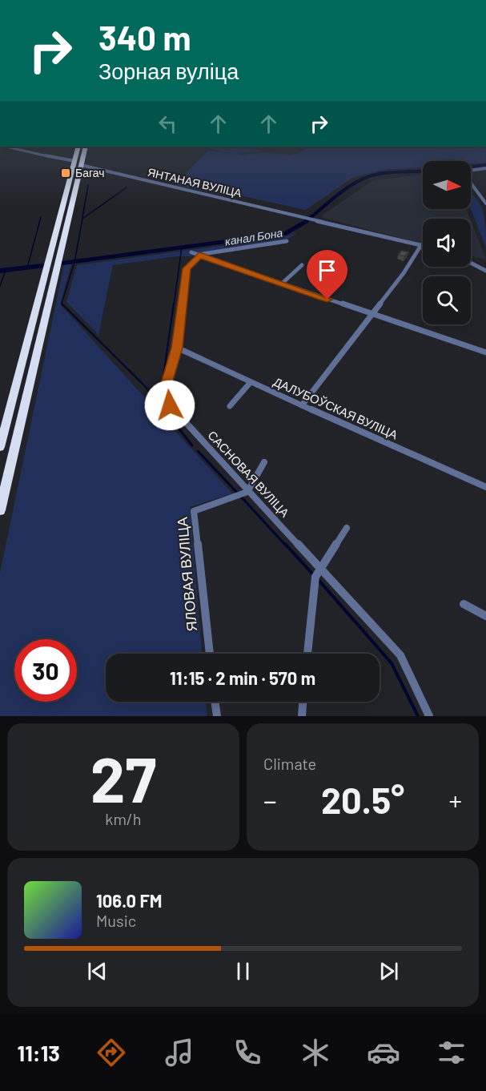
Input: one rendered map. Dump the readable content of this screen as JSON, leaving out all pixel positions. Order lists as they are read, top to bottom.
{
  "streets": {
    "street": [
      "ЯНТАНАЯ ВУЛІЦА",
      "ДАЛУБОЎСКАЯ ВУЛІЦА",
      "САСНОВАЯ ВУЛІЦА",
      "ЯЛОВАЯ ВУЛІЦА"
    ]
  },
  "crossings": [
    ["ДАЛУБОЎСКАЯ ВУЛІЦА", "САСНОВАЯ ВУЛІЦА"],
    ["САСНОВАЯ ВУЛІЦА", "ЯЛОВАЯ ВУЛІЦА"]
  ],
  "water": ["канал Бона"],
  "places": {
    "transit": ["Багач"]
  },
  "north": "right",
  "page": {
    "turn": ["340 m", "Зорная вуліца"],
    "limit": "30",
    "trip": "11:15 · 2 min · 570 m",
    "tile": [
      ["27", "km/h"],
      "Climate"
    ],
    "heat": ["−", "20.5°", "+"],
    "song": ["106.0 FM", "Music"],
    "tabs": "11:13"
  }
}
